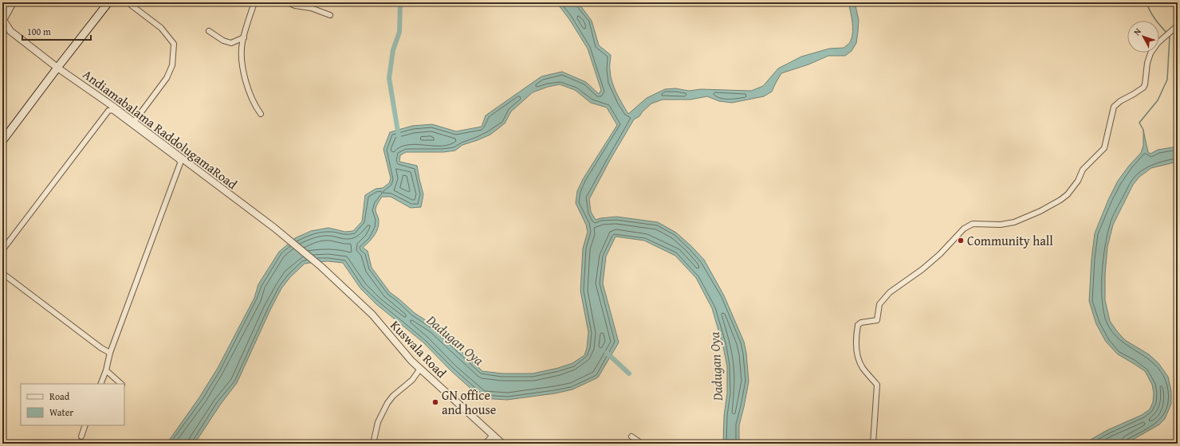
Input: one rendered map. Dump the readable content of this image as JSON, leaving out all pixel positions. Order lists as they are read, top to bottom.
{
  "streets": {
    "street": ["Andiamabalama RaddolugamaRoad", "Kuswala Road"]
  },
  "crossings": [
    ["Andiamabalama RaddolugamaRoad", "Kuswala Road"]
  ],
  "water": ["Dadugan Oya"],
  "places": ["Community hall", "GN office and house"],
  "legend": ["Road", "Water"],
  "scale_bar": "100 m",
  "north": "top left"
}
